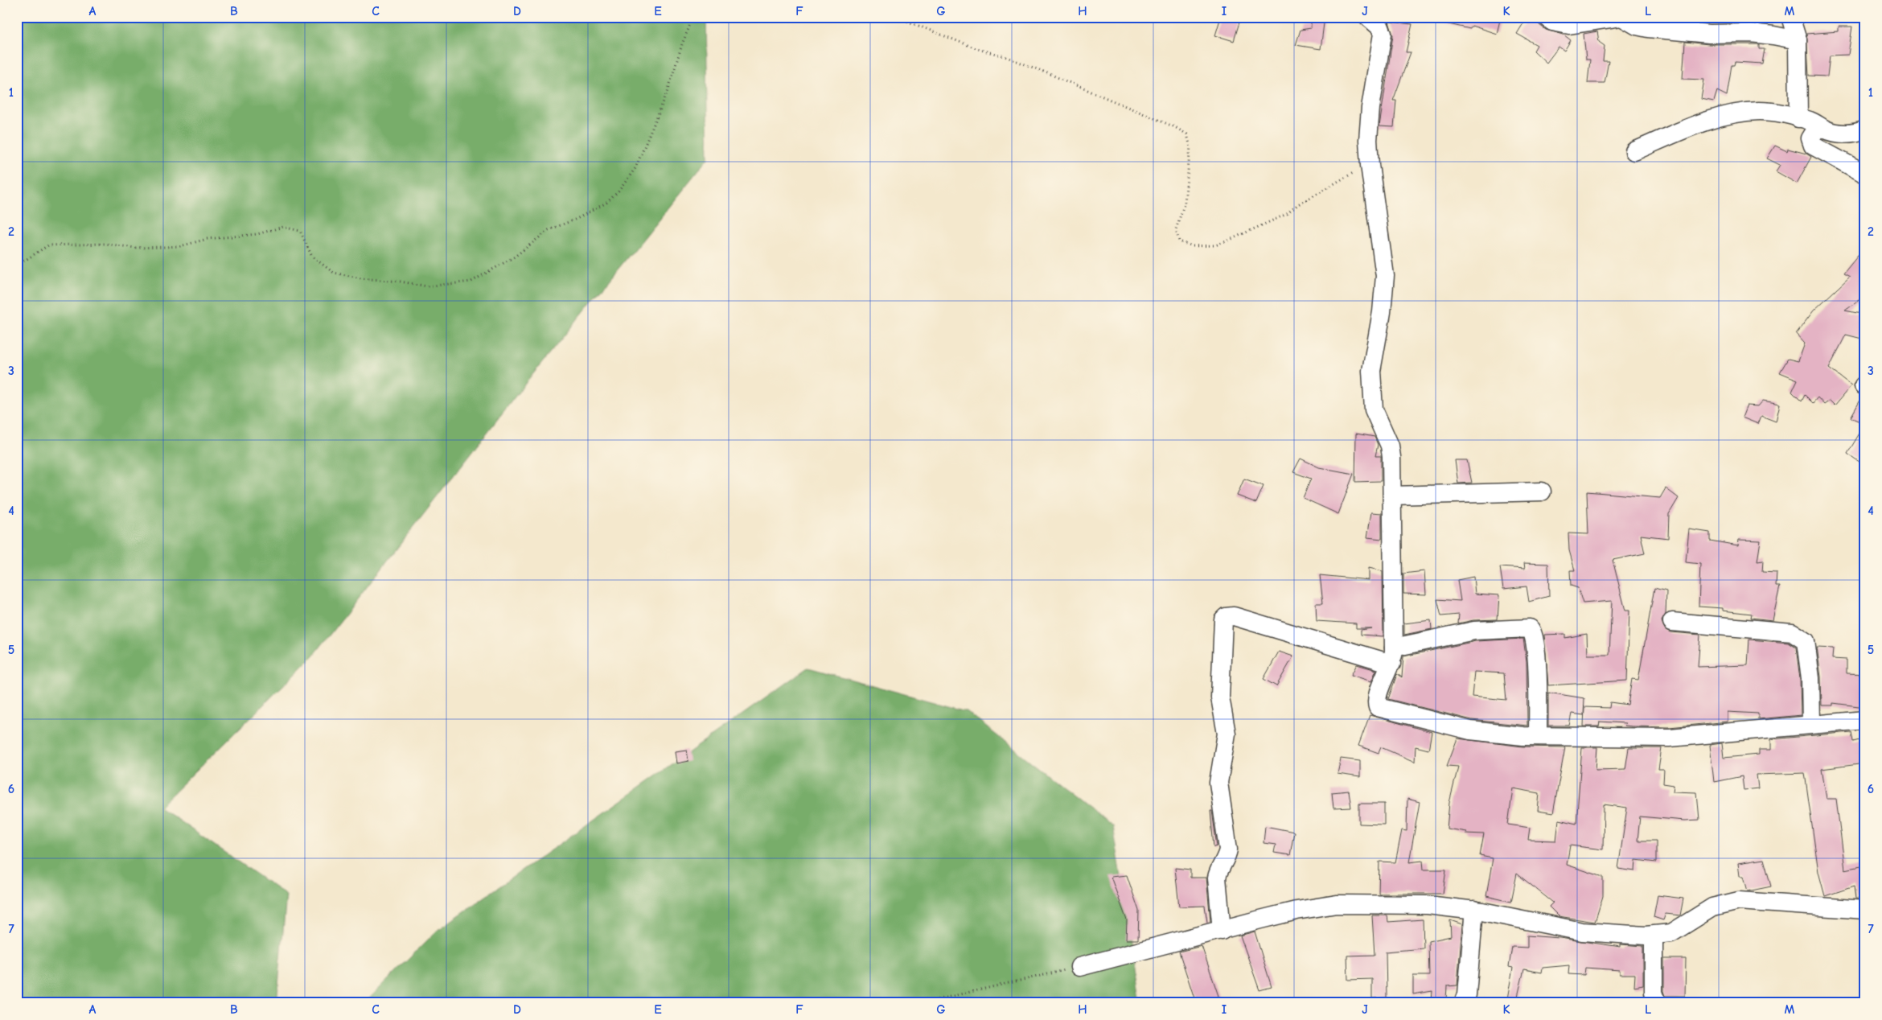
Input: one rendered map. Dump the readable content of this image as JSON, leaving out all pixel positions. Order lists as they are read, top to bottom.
{
  "grid": {
    "columns": [
      "A",
      "B",
      "C",
      "D",
      "E",
      "F",
      "G",
      "H",
      "I",
      "J",
      "K",
      "L",
      "M"
    ],
    "rows": [
      "1",
      "2",
      "3",
      "4",
      "5",
      "6",
      "7"
    ]
  }
}
